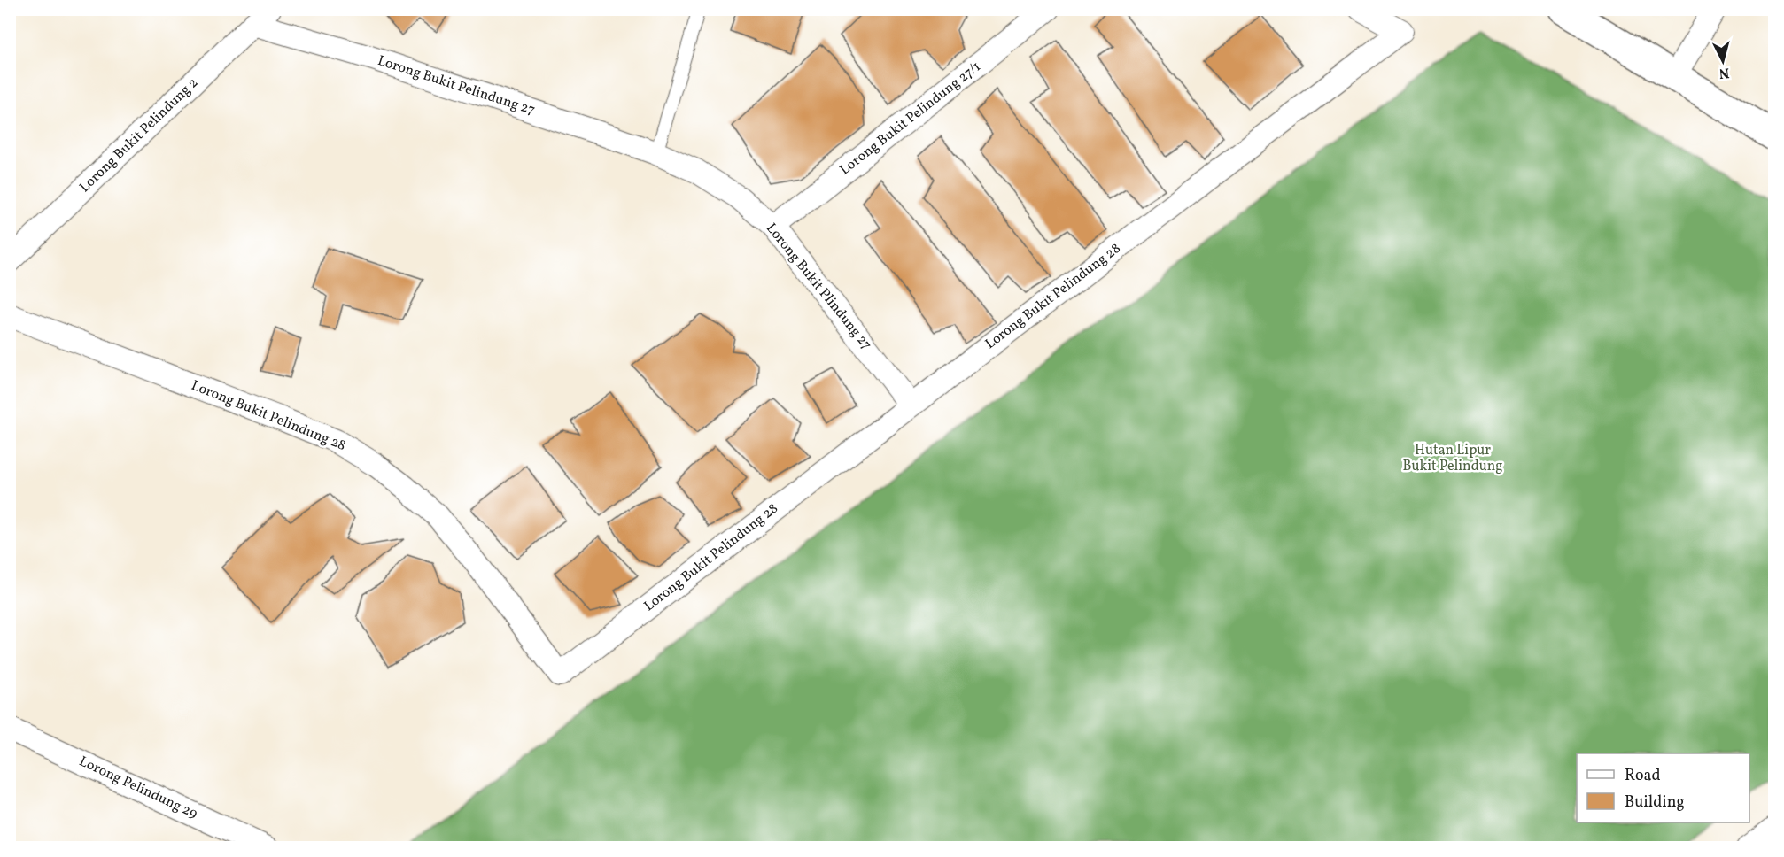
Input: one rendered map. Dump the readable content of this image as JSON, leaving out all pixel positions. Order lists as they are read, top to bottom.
{
  "streets": {
    "street": [
      "Lorong Bukit Pelindung 27",
      "Lorong Bukit Pelindung 27/1",
      "Lorong Bukit Pelindung 2",
      "Lorong Bukit Plindung 27",
      "Lorong Bukit Pelindung 28",
      "Lorong Pelindung 29"
    ]
  },
  "crossings": [
    ["Lorong Bukit Pelindung 27", "Lorong Bukit Pelindung 2"],
    ["Lorong Bukit Pelindung 27", "Lorong Bukit Plindung 27"],
    ["Lorong Bukit Pelindung 27/1", "Lorong Bukit Plindung 27"],
    ["Lorong Bukit Plindung 27", "Lorong Bukit Pelindung 28"]
  ],
  "parks": ["Hutan Lipur Bukit Pelindung"],
  "legend": ["Road", "Building"],
  "north": "bottom"
}
